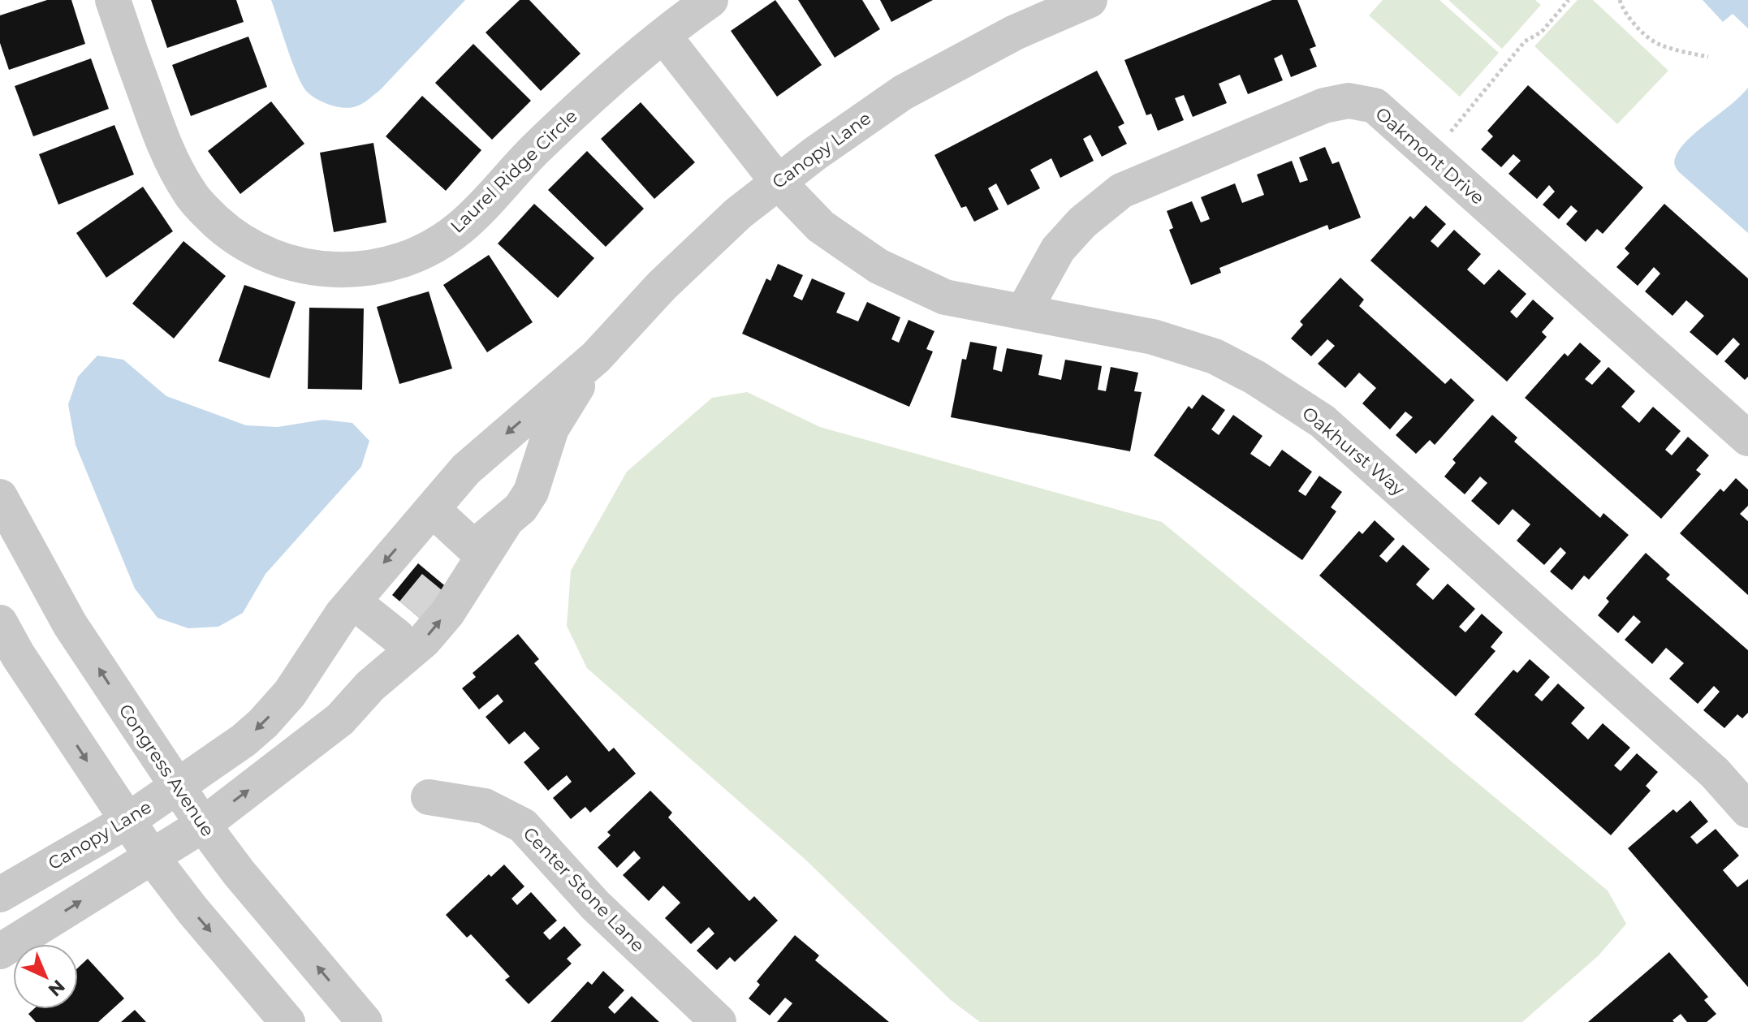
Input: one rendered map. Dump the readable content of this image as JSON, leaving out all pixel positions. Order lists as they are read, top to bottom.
{
  "streets": {
    "street": [
      "Canopy Lane",
      "Oakmont Drive",
      "Laurel Ridge Circle",
      "Oakhurst Way",
      "Congress Avenue",
      "Center Stone Lane"
    ]
  },
  "crossings": [
    ["Canopy Lane", "Oakhurst Way"],
    ["Canopy Lane", "Congress Avenue"],
    ["Oakmont Drive", "Oakhurst Way"]
  ],
  "north": "bottom right"
}
